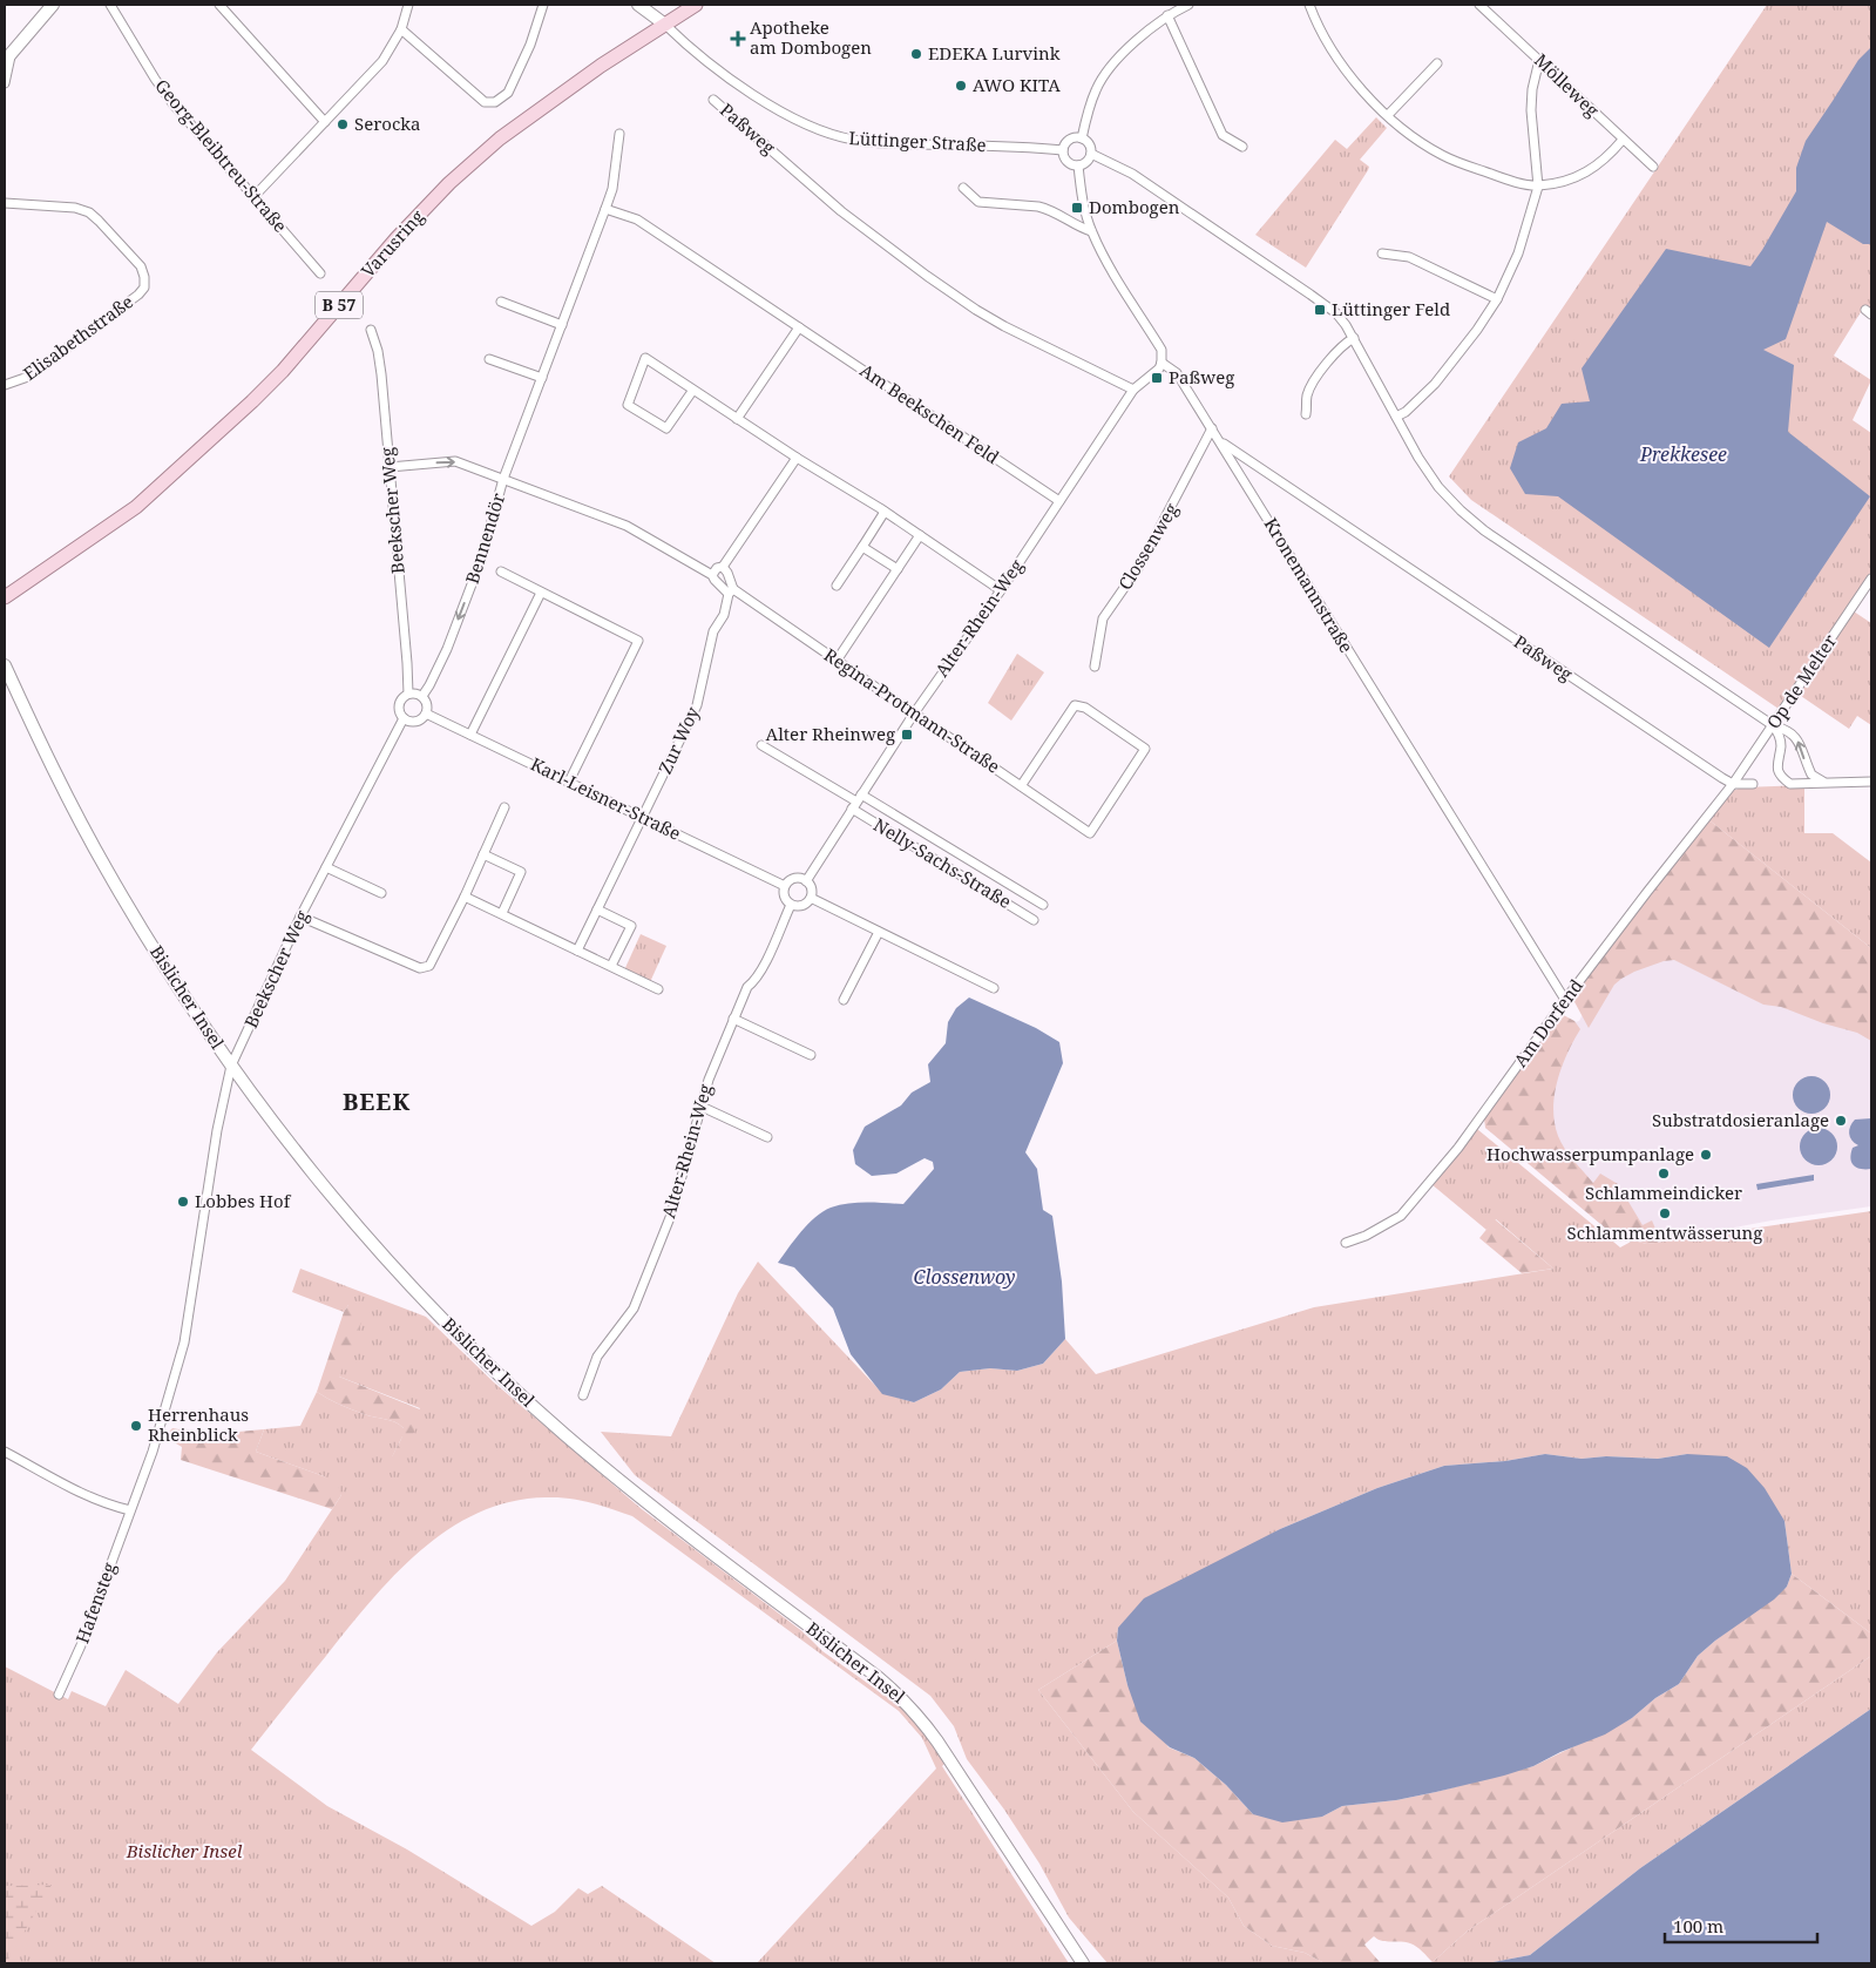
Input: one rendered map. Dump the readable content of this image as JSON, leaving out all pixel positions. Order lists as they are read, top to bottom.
{
  "streets": {
    "main road": [
      "Lüttinger Straße",
      "Varusring",
      "B 57",
      "Bislicher Insel"
    ],
    "street": [
      "Mölleweg",
      "Paßweg",
      "Georg-Bleibtreu-Straße",
      "Elisabethstraße",
      "Am Beekschen Feld",
      "Beekscher Weg",
      "Bennendör",
      "Clossenweg",
      "Kronemannstraße",
      "Alter-Rhein-Weg",
      "Op de Melter",
      "Regina-Protmann-Straße",
      "Zur Woy",
      "Karl-Leisner-Straße",
      "Nelly-Sachs-Straße",
      "Am Dorfend",
      "Hafensteg"
    ]
  },
  "crossings": [
    ["Paßweg", "Kronemannstraße"],
    ["Paßweg", "Alter-Rhein-Weg"],
    ["Paßweg", "Op de Melter"],
    ["Paßweg", "Am Dorfend"],
    ["Lüttinger Straße", "Varusring"],
    ["Lüttinger Straße", "Kronemannstraße"],
    ["Am Beekschen Feld", "Bennendör"],
    ["Am Beekschen Feld", "Alter-Rhein-Weg"],
    ["Beekscher Weg", "Bennendör"],
    ["Beekscher Weg", "Regina-Protmann-Straße"],
    ["Beekscher Weg", "Karl-Leisner-Straße"],
    ["Beekscher Weg", "Bislicher Insel"],
    ["Beekscher Weg", "Hafensteg"],
    ["Bennendör", "Regina-Protmann-Straße"],
    ["Bennendör", "Karl-Leisner-Straße"],
    ["Clossenweg", "Kronemannstraße"],
    ["Kronemannstraße", "Alter-Rhein-Weg"],
    ["Kronemannstraße", "Am Dorfend"],
    ["Alter-Rhein-Weg", "Regina-Protmann-Straße"],
    ["Alter-Rhein-Weg", "Karl-Leisner-Straße"],
    ["Alter-Rhein-Weg", "Nelly-Sachs-Straße"],
    ["Op de Melter", "Am Dorfend"],
    ["Regina-Protmann-Straße", "Zur Woy"],
    ["Zur Woy", "Karl-Leisner-Straße"]
  ],
  "districts": ["BEEK"],
  "water": ["Prekkesee", "Clossenwoy"],
  "parks": ["Bislicher Insel"],
  "places": {
    "health": ["Apotheke am Dombogen"],
    "other": [
      "EDEKA Lurvink",
      "AWO KITA",
      "Serocka",
      "Substratdosieranlage",
      "Hochwasserpumpanlage",
      "Schlammeindicker",
      "Lobbes Hof",
      "Schlammentwässerung",
      "Herrenhaus Rheinblick"
    ],
    "transit": [
      "Dombogen",
      "Lüttinger Feld",
      "Paßweg",
      "Alter Rheinweg"
    ]
  },
  "scale_bar": "100 m"
}
